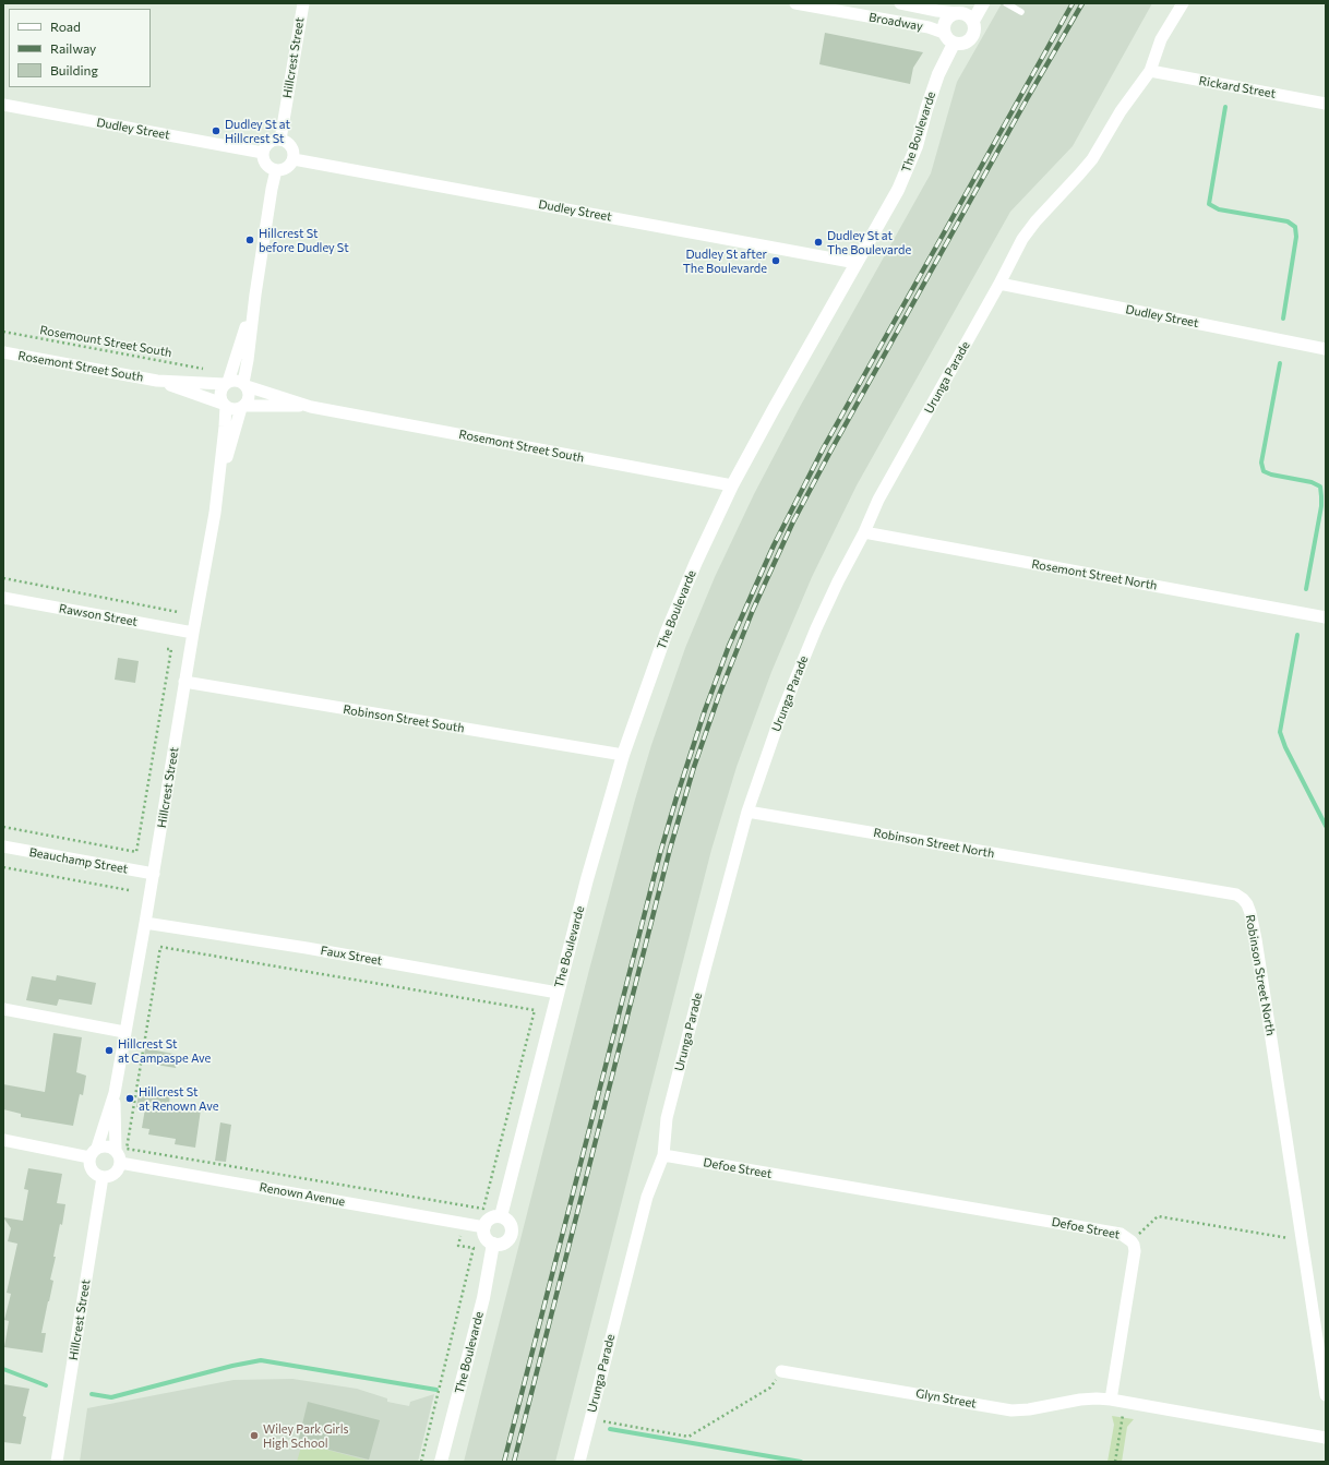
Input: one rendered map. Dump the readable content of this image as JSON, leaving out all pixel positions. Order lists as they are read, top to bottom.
{
  "streets": {
    "street": [
      "Broadway",
      "Hillcrest Street",
      "Rickard Street",
      "Dudley Street",
      "The Boulevarde",
      "Rosemont Street South",
      "Urunga Parade",
      "Rosemont Street North",
      "Rawson Street",
      "Robinson Street South",
      "Robinson Street North",
      "Beauchamp Street",
      "Faux Street",
      "Defoe Street",
      "Renown Avenue",
      "Glyn Street"
    ],
    "path": ["Rosemount Street South"]
  },
  "crossings": [
    ["Broadway", "The Boulevarde"],
    ["Hillcrest Street", "Dudley Street"],
    ["Hillcrest Street", "Rosemont Street South"],
    ["Hillcrest Street", "Rawson Street"],
    ["Hillcrest Street", "Robinson Street South"],
    ["Hillcrest Street", "Beauchamp Street"],
    ["Hillcrest Street", "Faux Street"],
    ["Hillcrest Street", "Renown Avenue"],
    ["Rickard Street", "Urunga Parade"],
    ["Dudley Street", "The Boulevarde"],
    ["Dudley Street", "Urunga Parade"],
    ["The Boulevarde", "Rosemont Street South"],
    ["The Boulevarde", "Robinson Street South"],
    ["The Boulevarde", "Faux Street"],
    ["The Boulevarde", "Renown Avenue"],
    ["Urunga Parade", "Rosemont Street North"],
    ["Urunga Parade", "Robinson Street North"],
    ["Urunga Parade", "Defoe Street"],
    ["Defoe Street", "Glyn Street"]
  ],
  "places": [
    "Dudley St at Hillcrest St",
    "Hillcrest St before Dudley St",
    "Dudley St at The Boulevarde",
    "Dudley St after The Boulevarde",
    "Hillcrest St at Campaspe Ave",
    "Hillcrest St at Renown Ave",
    "Wiley Park Girls High School"
  ],
  "legend": ["Road", "Railway", "Building"]
}
